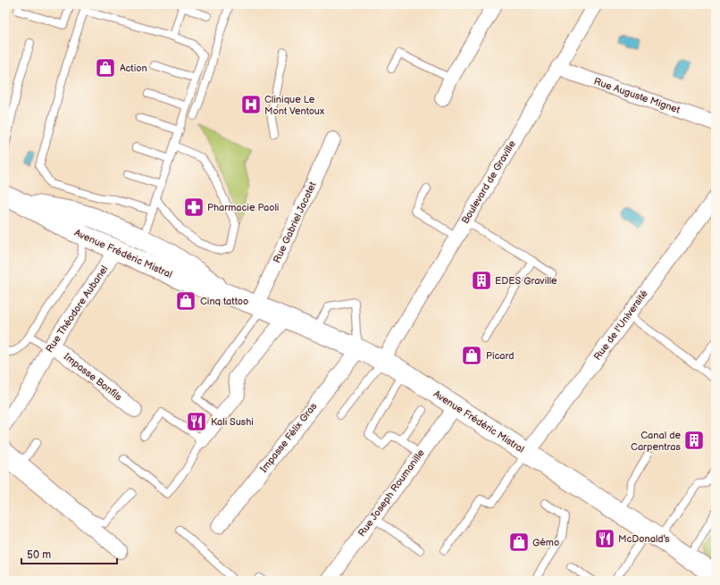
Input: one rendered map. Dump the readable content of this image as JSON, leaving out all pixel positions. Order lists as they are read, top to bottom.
{
  "streets": {
    "main road": ["Avenue Frédéric Mistral"],
    "street": [
      "Rue Auguste Mignet",
      "Boulevard de Graville",
      "Rue Gabriel Jacotet",
      "Rue Théodore Aubanel",
      "Rue de l'Université",
      "Impasse Bonfils",
      "Impasse Félix Gras",
      "Rue Joseph Roumanille"
    ]
  },
  "crossings": [
    ["Rue Auguste Mignet", "Boulevard de Graville"],
    ["Boulevard de Graville", "Avenue Frédéric Mistral"],
    ["Rue Gabriel Jacotet", "Avenue Frédéric Mistral"],
    ["Avenue Frédéric Mistral", "Rue Théodore Aubanel"],
    ["Avenue Frédéric Mistral", "Rue de l'Université"],
    ["Avenue Frédéric Mistral", "Impasse Félix Gras"],
    ["Avenue Frédéric Mistral", "Rue Joseph Roumanille"],
    ["Rue Théodore Aubanel", "Impasse Bonfils"]
  ],
  "places": {
    "shop": [
      "Action",
      "Cinq tattoo",
      "Picard",
      "Gémo"
    ],
    "hospital": ["Clinique Le Mont Ventoux"],
    "pharmacy": ["Pharmacie Paoli"],
    "building": ["EDES Graville", "Canal de Carpentras"],
    "restaurant": ["Kali Sushi", "McDonald's"]
  },
  "scale_bar": "50 m"
}
